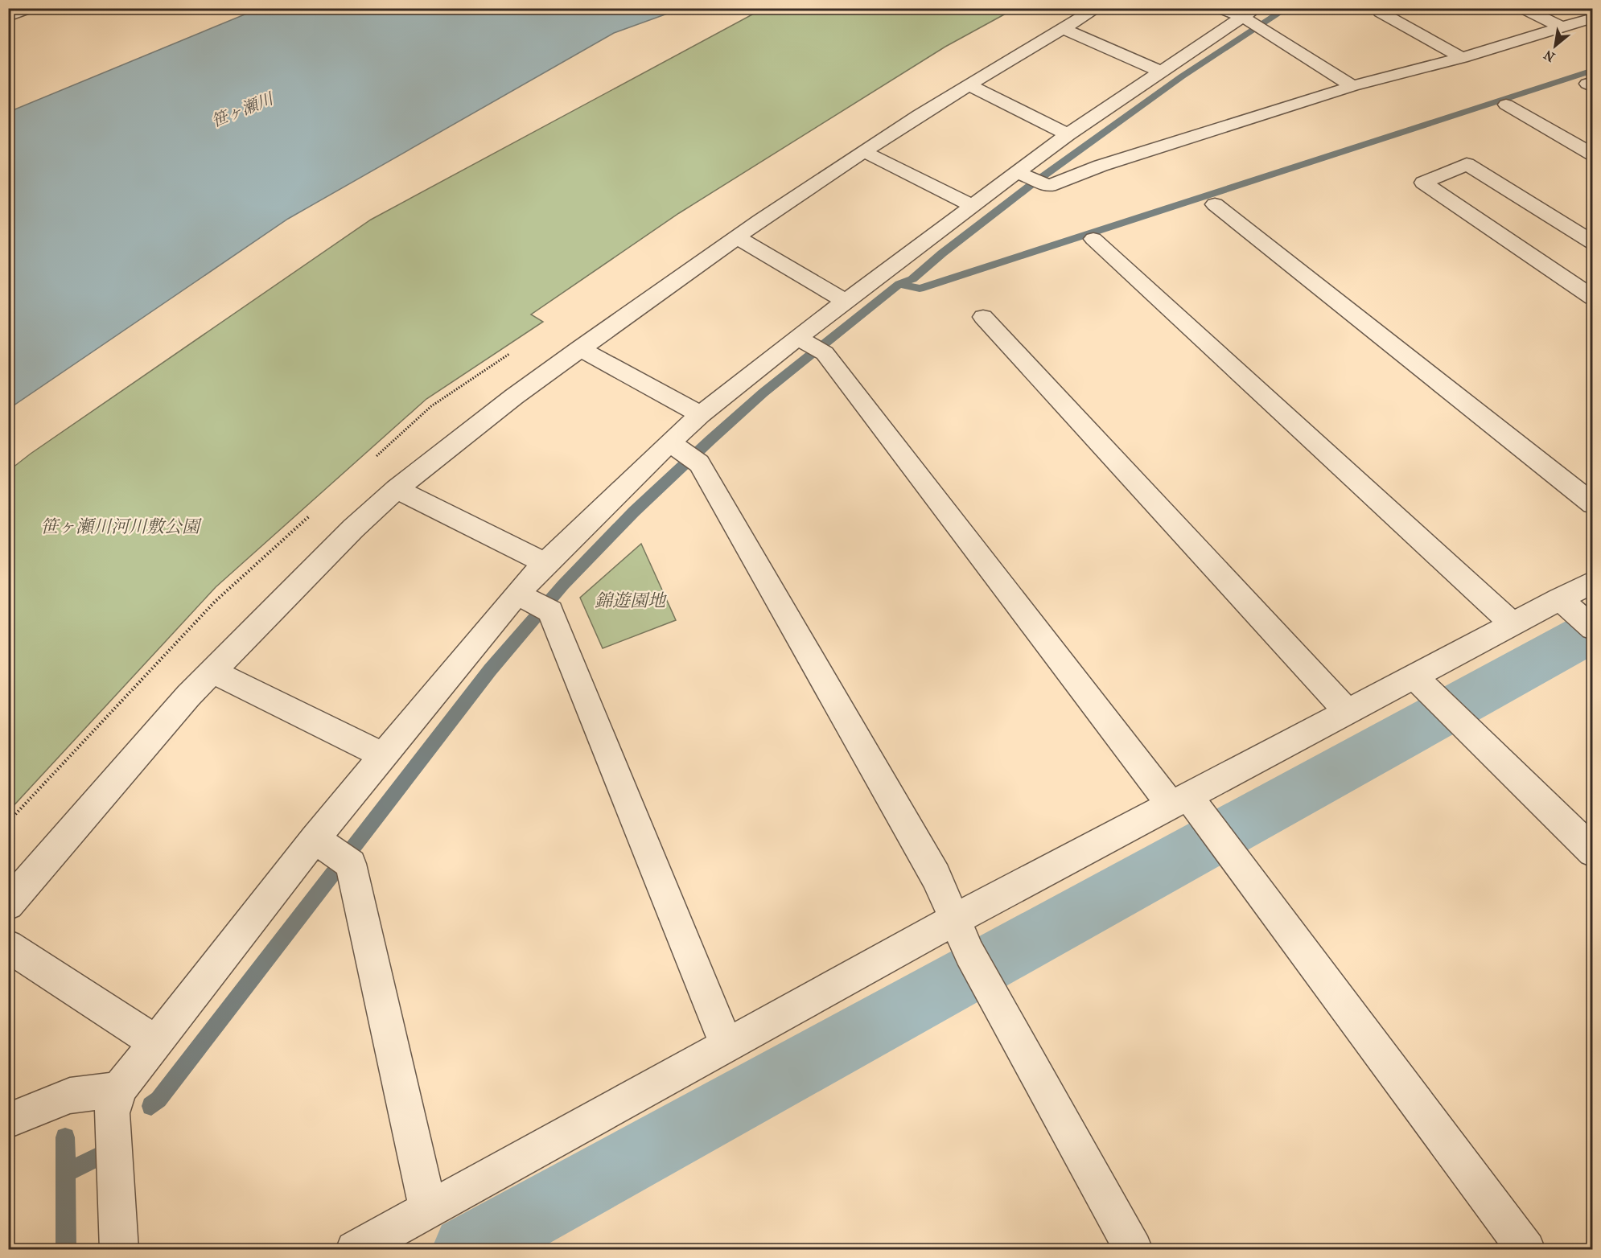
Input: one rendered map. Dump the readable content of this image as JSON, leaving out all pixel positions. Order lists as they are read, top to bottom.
{
  "water": ["笹ヶ瀬川"],
  "parks": ["笹ヶ瀬川河川敷公園", "錦遊園地"],
  "north": "bottom left"
}
